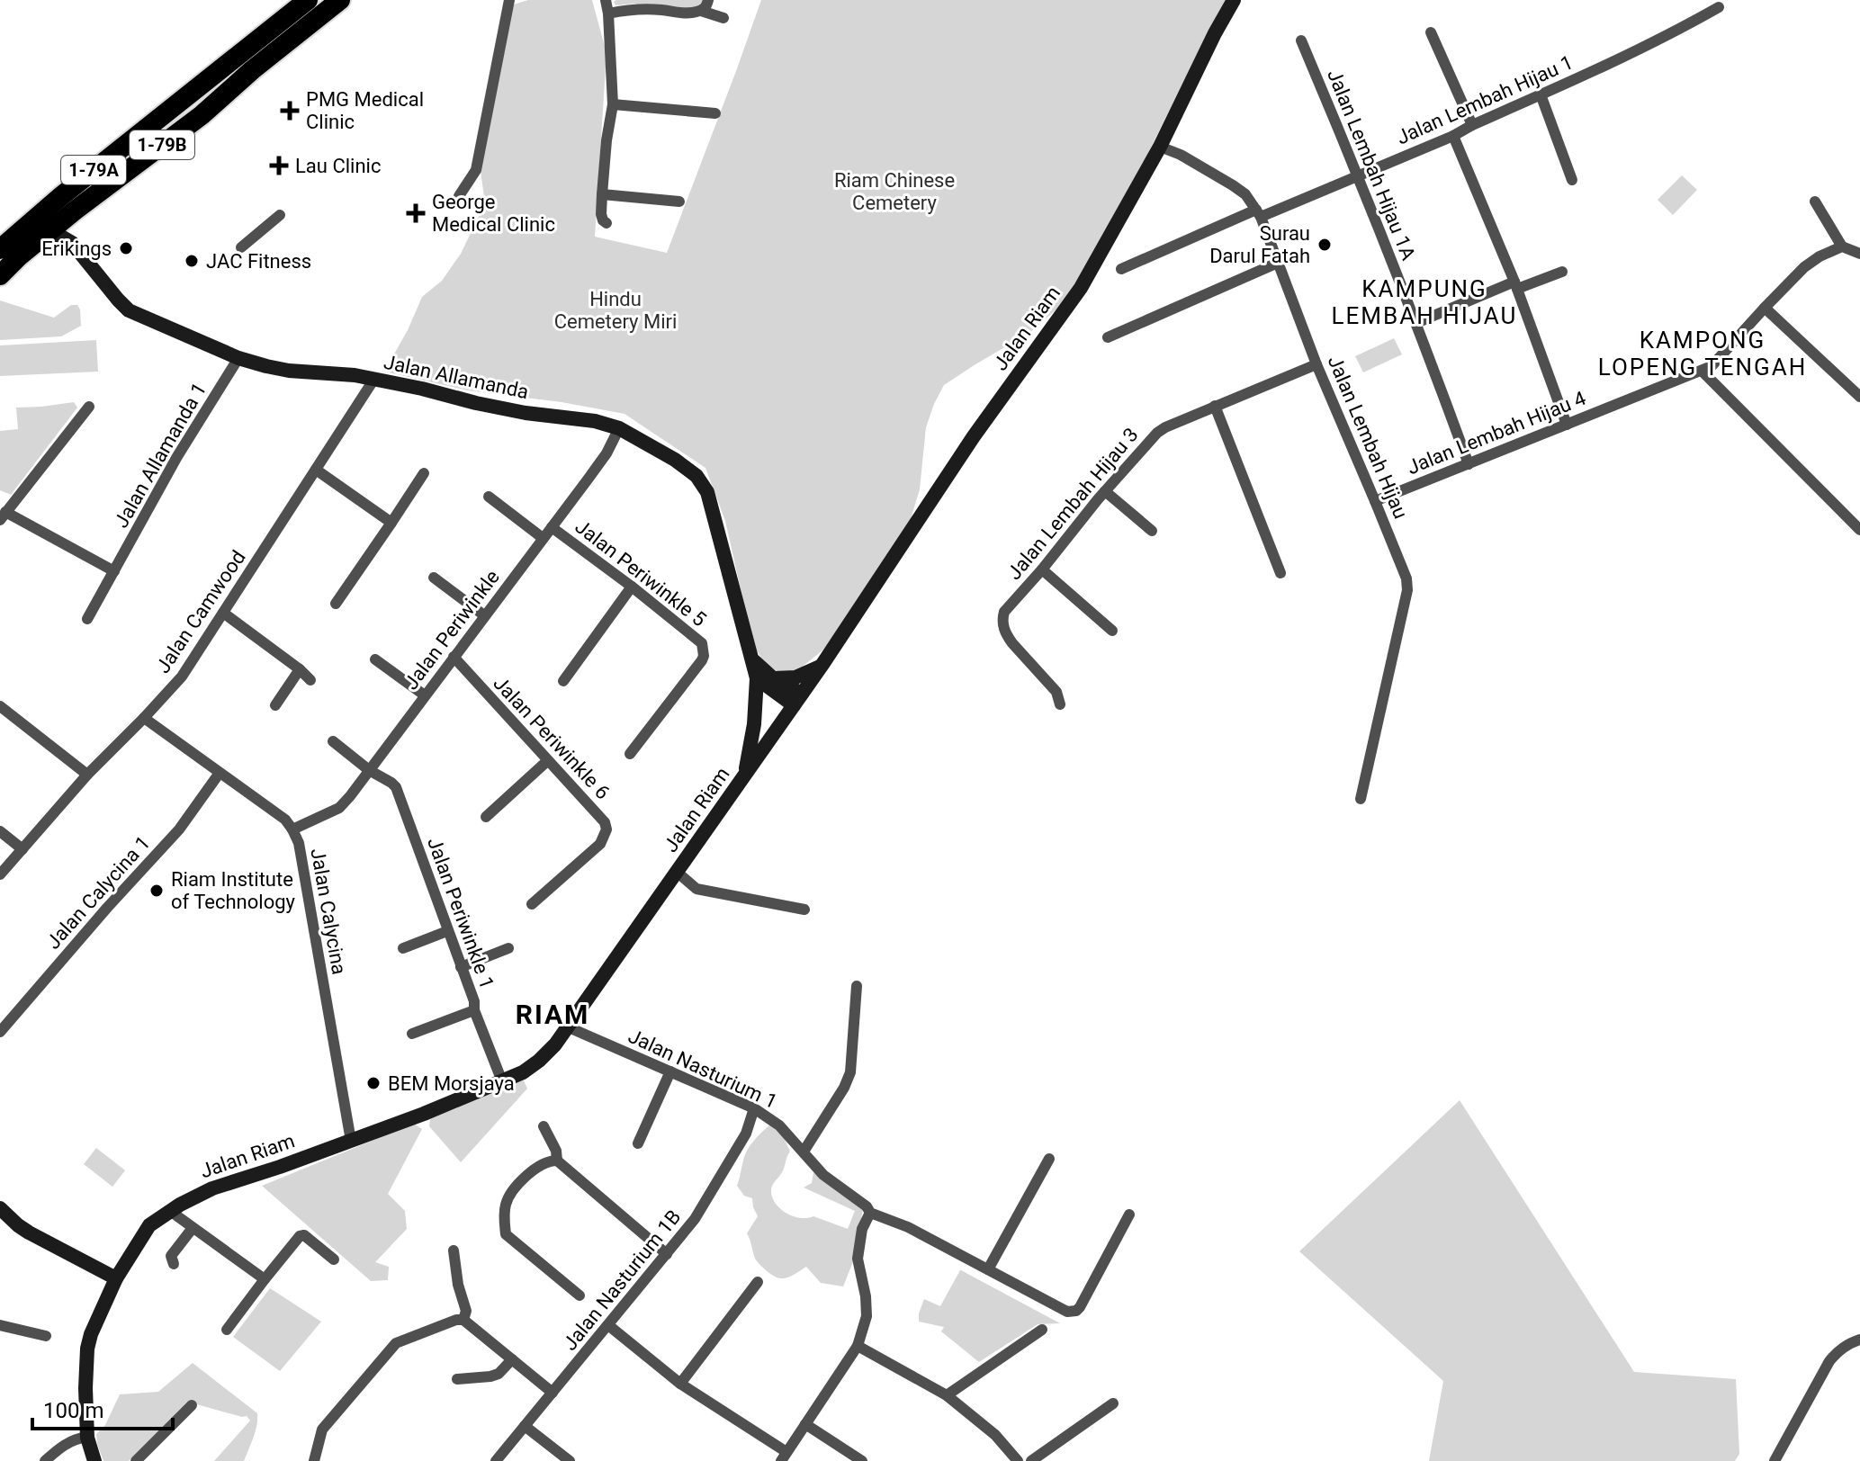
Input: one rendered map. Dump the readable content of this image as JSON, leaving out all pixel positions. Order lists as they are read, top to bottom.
{
  "streets": {
    "highway": ["1-79B", "1-79A"],
    "main road": ["Jalan Riam", "Jalan Allamanda"],
    "street": [
      "Jalan Lembah Hijau 1",
      "Jalan Lembah Hijau 1A",
      "Jalan Lembah Hijau 4",
      "Jalan Lembah Hijau",
      "Jalan Allamanda 1",
      "Jalan Lembah Hijau 3",
      "Jalan Periwinkle 5",
      "Jalan Camwood",
      "Jalan Periwinkle",
      "Jalan Periwinkle 6",
      "Jalan Calycina 1",
      "Jalan Calycina",
      "Jalan Periwinkle 1",
      "Jalan Nasturium 1",
      "Jalan Nasturium 1B"
    ]
  },
  "crossings": [
    ["Jalan Lembah Hijau 1", "Jalan Lembah Hijau 1A"],
    ["Jalan Lembah Hijau 1", "Jalan Lembah Hijau"],
    ["1-79B", "Jalan Allamanda"],
    ["Jalan Lembah Hijau 1A", "Jalan Lembah Hijau 4"],
    ["Jalan Riam", "Jalan Lembah Hijau"],
    ["Jalan Riam", "Jalan Calycina"],
    ["Jalan Riam", "Jalan Periwinkle 1"],
    ["Jalan Riam", "Jalan Nasturium 1"],
    ["Jalan Allamanda", "Jalan Allamanda 1"],
    ["Jalan Allamanda", "Jalan Camwood"],
    ["Jalan Allamanda", "Jalan Periwinkle"],
    ["Jalan Lembah Hijau 4", "Jalan Lembah Hijau"],
    ["Jalan Lembah Hijau", "Jalan Lembah Hijau 3"],
    ["Jalan Periwinkle 5", "Jalan Periwinkle"],
    ["Jalan Camwood", "Jalan Calycina"],
    ["Jalan Periwinkle", "Jalan Periwinkle 6"],
    ["Jalan Periwinkle", "Jalan Calycina"],
    ["Jalan Periwinkle", "Jalan Periwinkle 1"],
    ["Jalan Calycina 1", "Jalan Calycina"],
    ["Jalan Nasturium 1", "Jalan Nasturium 1B"]
  ],
  "districts": ["KAMPUNG LEMBAH HIJAU", "KAMPONG LOPENG TENGAH", "RIAM"],
  "parks": ["Riam Chinese Cemetery", "Hindu Cemetery Miri"],
  "places": {
    "health": ["PMG Medical Clinic", "Lau Clinic", "George Medical Clinic"],
    "other": [
      "Surau Darul Fatah",
      "Erikings",
      "JAC Fitness",
      "Riam Institute of Technology",
      "BEM Morsjaya"
    ]
  },
  "scale_bar": "100 m"
}
